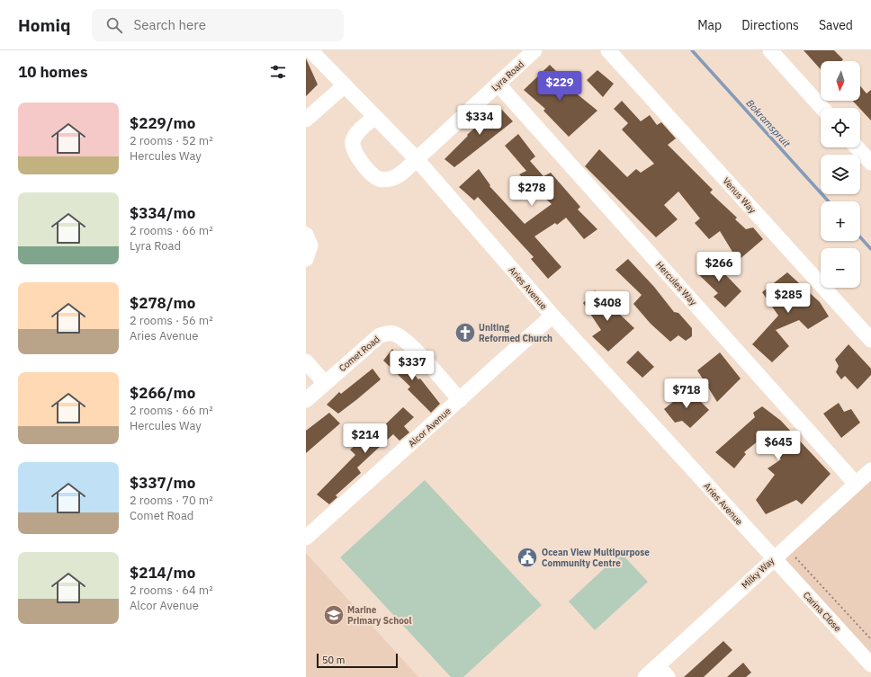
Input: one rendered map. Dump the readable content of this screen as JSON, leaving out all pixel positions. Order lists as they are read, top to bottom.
{
  "streets": {
    "street": [
      "Lyra Road",
      "Venus Way",
      "Hercules Way",
      "Aries Avenue",
      "Comet Road",
      "Alcor Avenue",
      "Milky Way",
      "Carina Close"
    ]
  },
  "crossings": [
    ["Lyra Road", "Hercules Way"],
    ["Lyra Road", "Aries Avenue"],
    ["Hercules Way", "Milky Way"],
    ["Aries Avenue", "Alcor Avenue"],
    ["Aries Avenue", "Milky Way"],
    ["Aries Avenue", "Carina Close"],
    ["Comet Road", "Alcor Avenue"],
    ["Milky Way", "Carina Close"]
  ],
  "water": ["Bokramspruit"],
  "places": {
    "church": ["Uniting Reformed Church"],
    "public building": ["Ocean View Multipurpose Community Centre"],
    "school or university": ["Marine Primary School"]
  },
  "scale_bar": "50 m",
  "north": "bottom",
  "page": {
    "header": "Homiq",
    "search": "Search here",
    "nav": ["Map", "Directions", "Saved"],
    "heading": "10 homes",
    "map_buttons": ["+", "−"],
    "price": [
      "$229",
      "$334",
      "$278",
      "$266",
      "$285",
      "$408",
      "$337",
      "$718",
      "$214",
      "$645"
    ],
    "list": [
      {
        "name": "$229/mo",
        "note": "2 rooms · 52 m² · Hercules Way"
      },
      {
        "name": "$334/mo",
        "note": "2 rooms · 66 m² · Lyra Road"
      },
      {
        "name": "$278/mo",
        "note": "2 rooms · 56 m² · Aries Avenue"
      },
      {
        "name": "$266/mo",
        "note": "2 rooms · 66 m² · Hercules Way"
      },
      {
        "name": "$337/mo",
        "note": "2 rooms · 70 m² · Comet Road"
      },
      {
        "name": "$214/mo",
        "note": "2 rooms · 64 m² · Alcor Avenue"
      }
    ],
    "scale": "50 m"
  }
}
